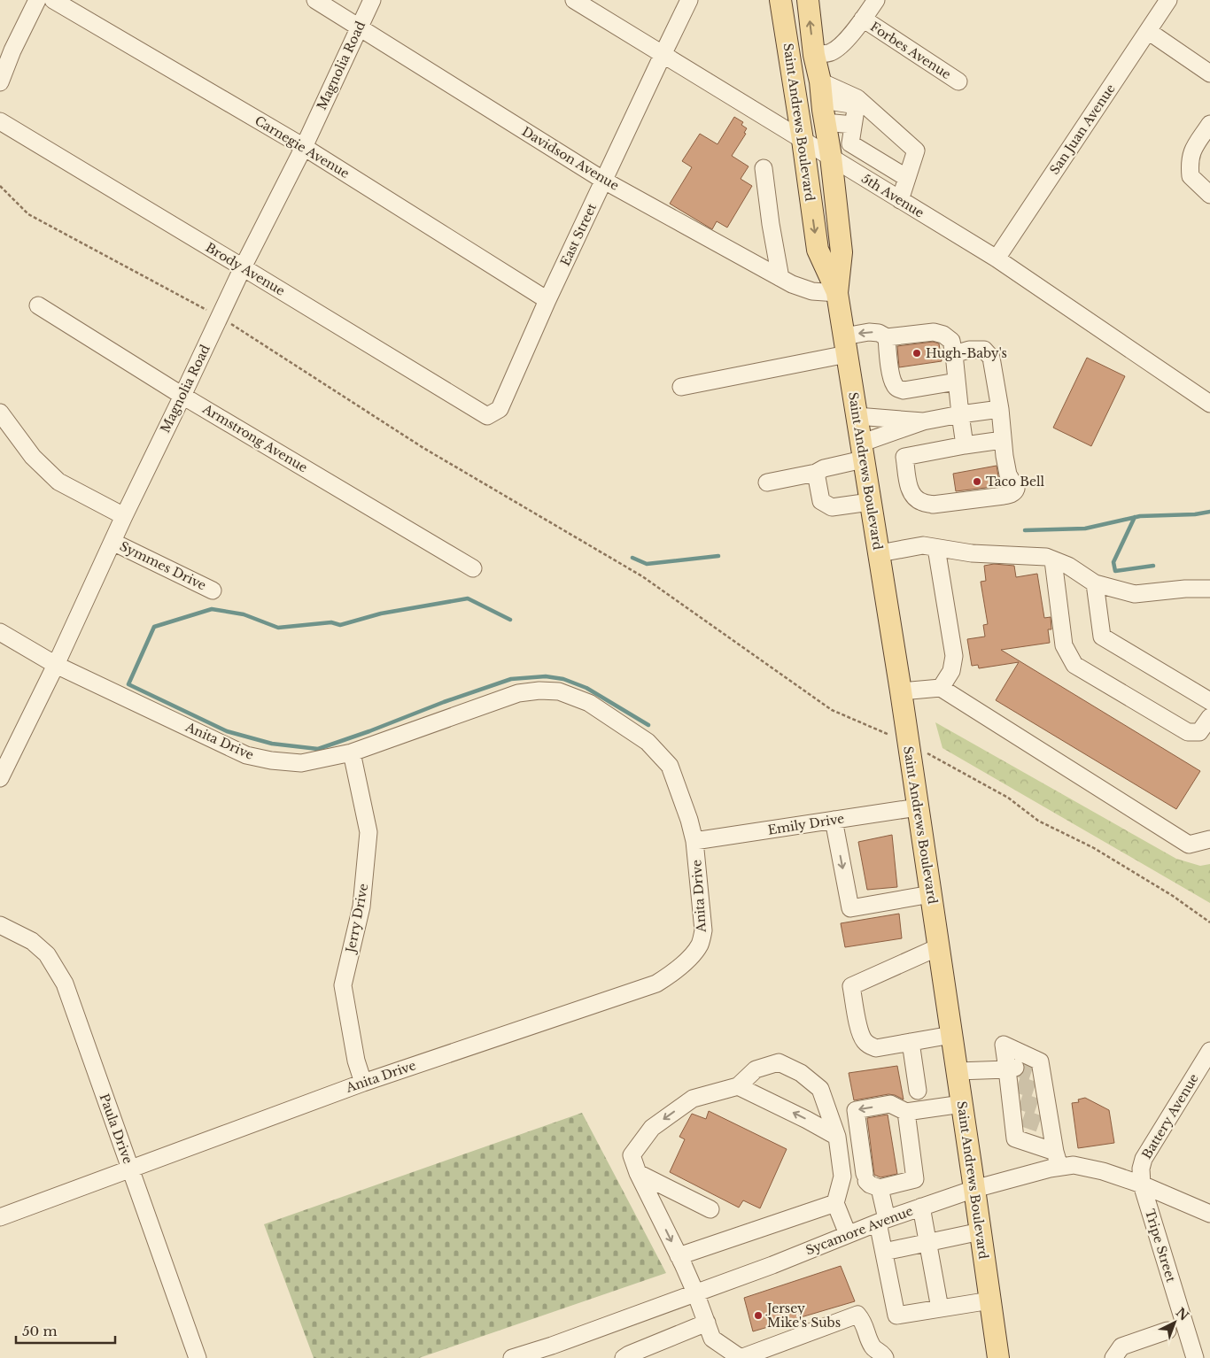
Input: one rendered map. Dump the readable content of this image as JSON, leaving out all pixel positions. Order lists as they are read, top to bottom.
{
  "streets": {
    "main road": ["Saint Andrews Boulevard"],
    "street": [
      "Forbes Avenue",
      "Magnolia Road",
      "San Juan Avenue",
      "Carnegie Avenue",
      "Davidson Avenue",
      "5th Avenue",
      "East Street",
      "Brody Avenue",
      "Armstrong Avenue",
      "Symmes Drive",
      "Anita Drive",
      "Emily Drive",
      "Jerry Drive",
      "Battery Avenue",
      "Paula Drive",
      "Sycamore Avenue",
      "Tripe Street"
    ]
  },
  "crossings": [
    ["Magnolia Road", "Carnegie Avenue"],
    ["Magnolia Road", "Davidson Avenue"],
    ["Magnolia Road", "Brody Avenue"],
    ["Magnolia Road", "Armstrong Avenue"],
    ["Magnolia Road", "Symmes Drive"],
    ["Magnolia Road", "Anita Drive"],
    ["Saint Andrews Boulevard", "Davidson Avenue"],
    ["Saint Andrews Boulevard", "5th Avenue"],
    ["Saint Andrews Boulevard", "Emily Drive"],
    ["Saint Andrews Boulevard", "Sycamore Avenue"],
    ["San Juan Avenue", "5th Avenue"],
    ["Carnegie Avenue", "East Street"],
    ["Davidson Avenue", "East Street"],
    ["5th Avenue", "East Street"],
    ["East Street", "Brody Avenue"],
    ["Anita Drive", "Emily Drive"],
    ["Anita Drive", "Jerry Drive"],
    ["Anita Drive", "Paula Drive"],
    ["Battery Avenue", "Sycamore Avenue"],
    ["Battery Avenue", "Tripe Street"],
    ["Sycamore Avenue", "Tripe Street"]
  ],
  "places": ["Hugh-Baby's", "Taco Bell", "Jersey Mike's Subs"],
  "scale_bar": "50 m",
  "north": "top right"
}
